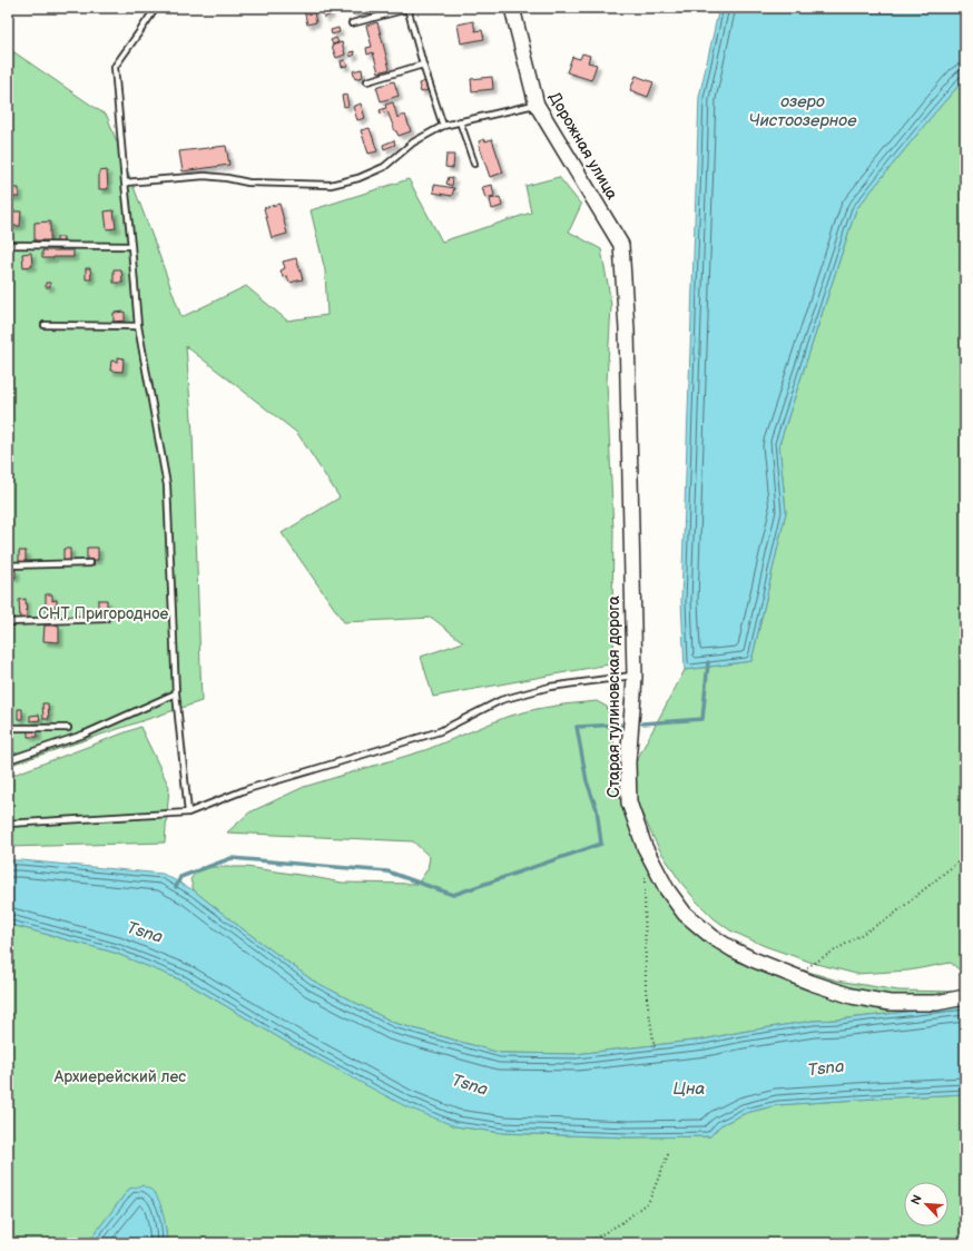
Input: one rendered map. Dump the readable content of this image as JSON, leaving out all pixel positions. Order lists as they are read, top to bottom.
{
  "streets": {
    "street": ["Дорожная улица", "Старая тулиновская дорога"]
  },
  "crossings": [
    ["Дорожная улица", "Старая тулиновская дорога"]
  ],
  "water": ["озеро Чистоозерное", "Tsna", "Цна"],
  "parks": ["СНТ Пригородное", "Архиерейский лес"],
  "north": "top left"
}
